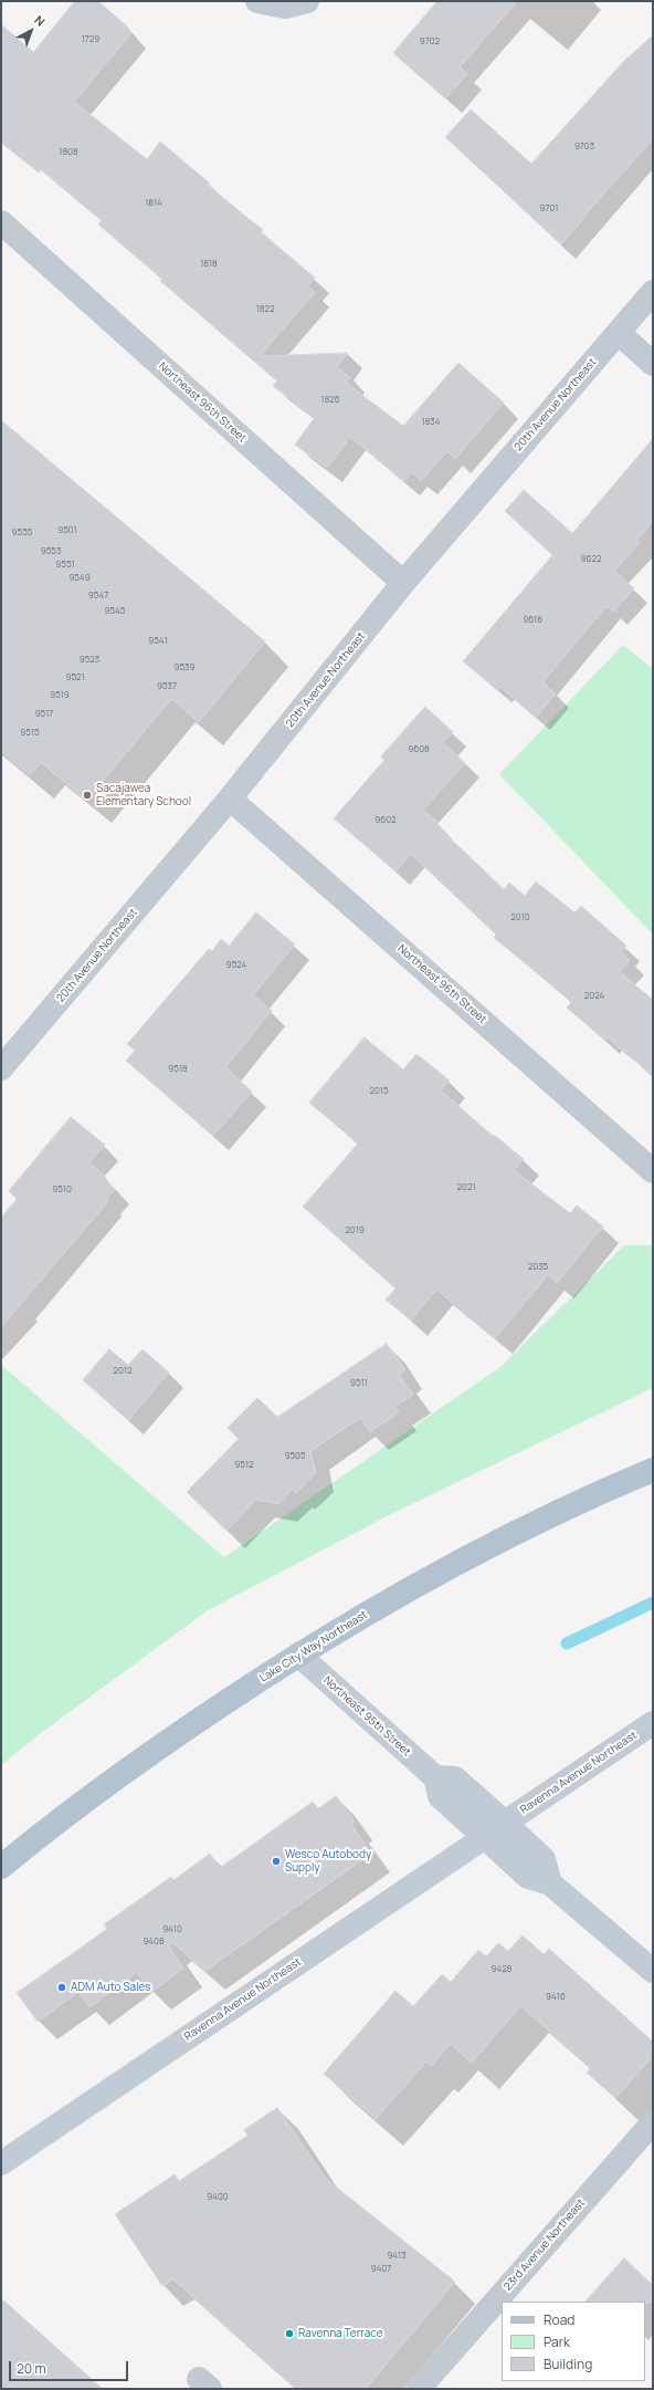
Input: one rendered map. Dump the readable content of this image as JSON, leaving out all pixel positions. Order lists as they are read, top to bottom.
{
  "streets": {
    "main road": ["Lake City Way Northeast"],
    "street": [
      "Northeast 96th Street",
      "20th Avenue Northeast",
      "Northeast 95th Street",
      "Ravenna Avenue Northeast",
      "23rd Avenue Northeast"
    ]
  },
  "crossings": [
    ["Northeast 96th Street", "20th Avenue Northeast"],
    ["Lake City Way Northeast", "Northeast 95th Street"]
  ],
  "places": [
    "Sacajawea Elementary School",
    "Wesco Autobody Supply",
    "ADM Auto Sales",
    "Ravenna Terrace"
  ],
  "house_numbers": [
    "1729",
    "9702",
    "9703",
    "1808",
    "1814",
    "9701",
    "1818",
    "1822",
    "1826",
    "1834",
    "9501",
    "9555",
    "9553",
    "9622",
    "9551",
    "9549",
    "9547",
    "9545",
    "9618",
    "9541",
    "9523",
    "9539",
    "9521",
    "9537",
    "9519",
    "9517",
    "9515",
    "9608",
    "9602",
    "2010",
    "9524",
    "2024",
    "9518",
    "2015",
    "2021",
    "9510",
    "2019",
    "2035",
    "2012",
    "9511",
    "9505",
    "9512",
    "9410",
    "9408",
    "9428",
    "9416",
    "9400",
    "9413",
    "9407"
  ],
  "legend": ["Road", "Park", "Building"],
  "scale_bar": "20 m",
  "north": "top right"
}
